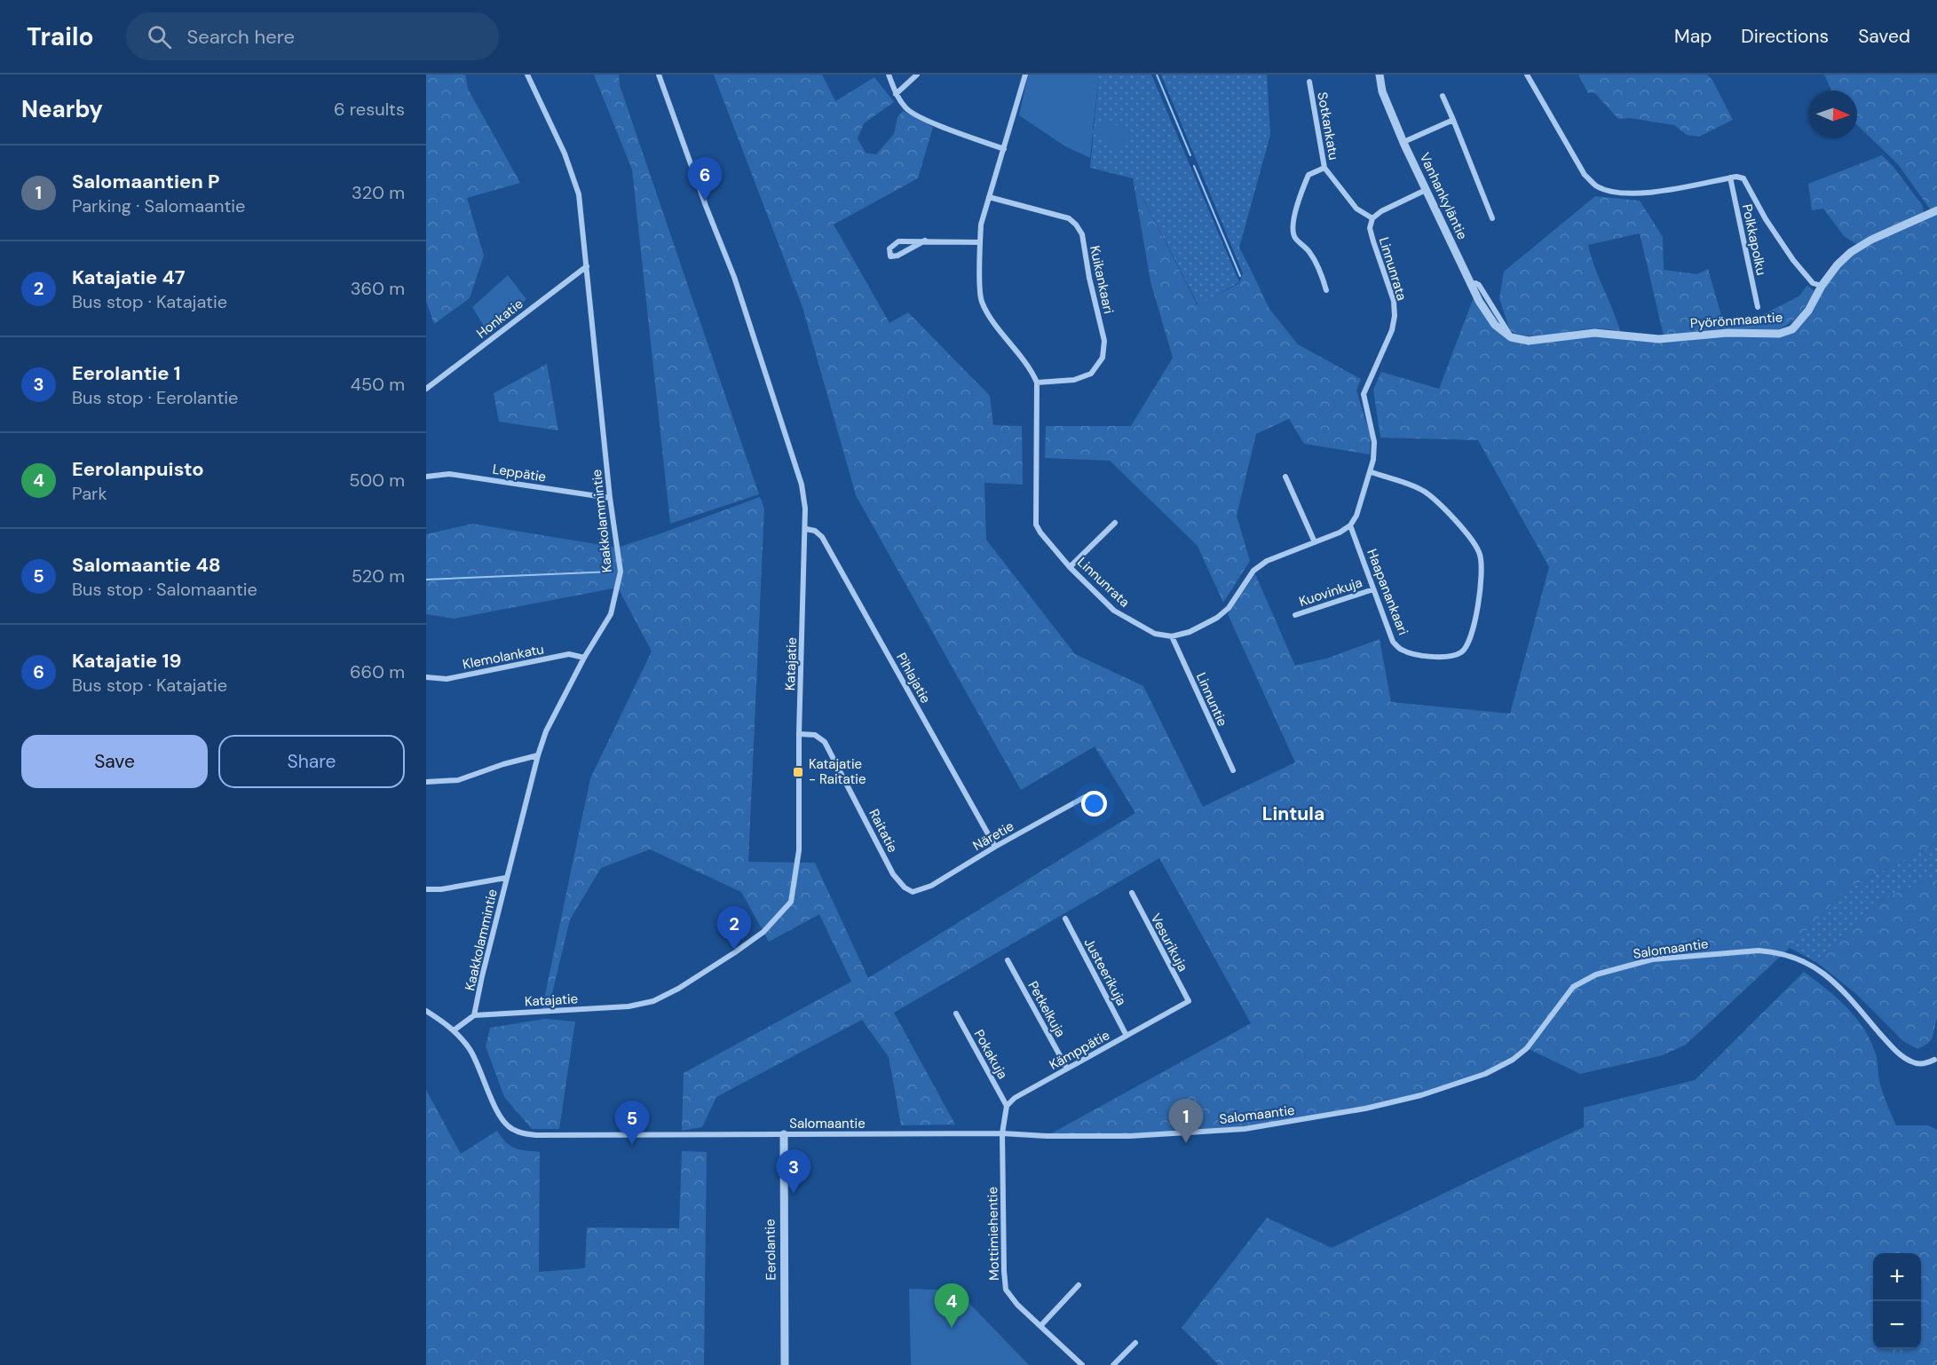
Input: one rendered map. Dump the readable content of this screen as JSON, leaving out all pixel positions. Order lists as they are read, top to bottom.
{
  "streets": {
    "street": [
      "Sotkankatu",
      "Vanhankyläntie",
      "Polkkapolku",
      "Linnunrata",
      "Kuikankaari",
      "Honkatie",
      "Pyörönmaantie",
      "Leppätie",
      "Kaakkolammintie",
      "Kuovinkuja",
      "Haapanankaari",
      "Klemolankatu",
      "Katajatie",
      "Pihlajatie",
      "Linnuntie",
      "Raitatie",
      "Näretie",
      "Vesurikuja",
      "Salomaantie",
      "Justeerikuja",
      "Petkelkuja",
      "Kämppätie",
      "Pokakuja",
      "Mottimiehentie",
      "Eerolantie"
    ]
  },
  "crossings": [
    ["Sotkankatu", "Linnunrata"],
    ["Vanhankyläntie", "Pyörönmaantie"],
    ["Linnunrata", "Kuikankaari"],
    ["Linnunrata", "Haapanankaari"],
    ["Linnunrata", "Linnuntie"],
    ["Honkatie", "Kaakkolammintie"],
    ["Leppätie", "Kaakkolammintie"],
    ["Kaakkolammintie", "Klemolankatu"],
    ["Kaakkolammintie", "Katajatie"],
    ["Kuovinkuja", "Haapanankaari"],
    ["Katajatie", "Pihlajatie"],
    ["Katajatie", "Raitatie"],
    ["Pihlajatie", "Näretie"],
    ["Raitatie", "Näretie"],
    ["Vesurikuja", "Kämppätie"],
    ["Salomaantie", "Mottimiehentie"],
    ["Salomaantie", "Eerolantie"],
    ["Justeerikuja", "Kämppätie"],
    ["Petkelkuja", "Kämppätie"],
    ["Kämppätie", "Pokakuja"]
  ],
  "districts": ["Lintula"],
  "places": {
    "transit": ["Katajatie - Raitatie"]
  },
  "north": "right",
  "page": {
    "header": "Trailo",
    "search": "Search here",
    "nav": ["Map", "Directions", "Saved"],
    "heading": ["Nearby", "6 results"],
    "list": [
      {
        "mark": "1",
        "name": "Salomaantien P",
        "note": "Parking · Salomaantie",
        "value": "320 m"
      },
      {
        "mark": "2",
        "name": "Katajatie 47",
        "note": "Bus stop · Katajatie",
        "value": "360 m"
      },
      {
        "mark": "3",
        "name": "Eerolantie 1",
        "note": "Bus stop · Eerolantie",
        "value": "450 m"
      },
      {
        "mark": "4",
        "name": "Eerolanpuisto",
        "note": "Park",
        "value": "500 m"
      },
      {
        "mark": "5",
        "name": "Salomaantie 48",
        "note": "Bus stop · Salomaantie",
        "value": "520 m"
      },
      {
        "mark": "6",
        "name": "Katajatie 19",
        "note": "Bus stop · Katajatie",
        "value": "660 m"
      }
    ],
    "pins": [
      "6",
      "2",
      "1",
      "5",
      "3",
      "4"
    ],
    "buttons": ["Save", "Share"],
    "map_buttons": ["+", "−"]
  }
}
